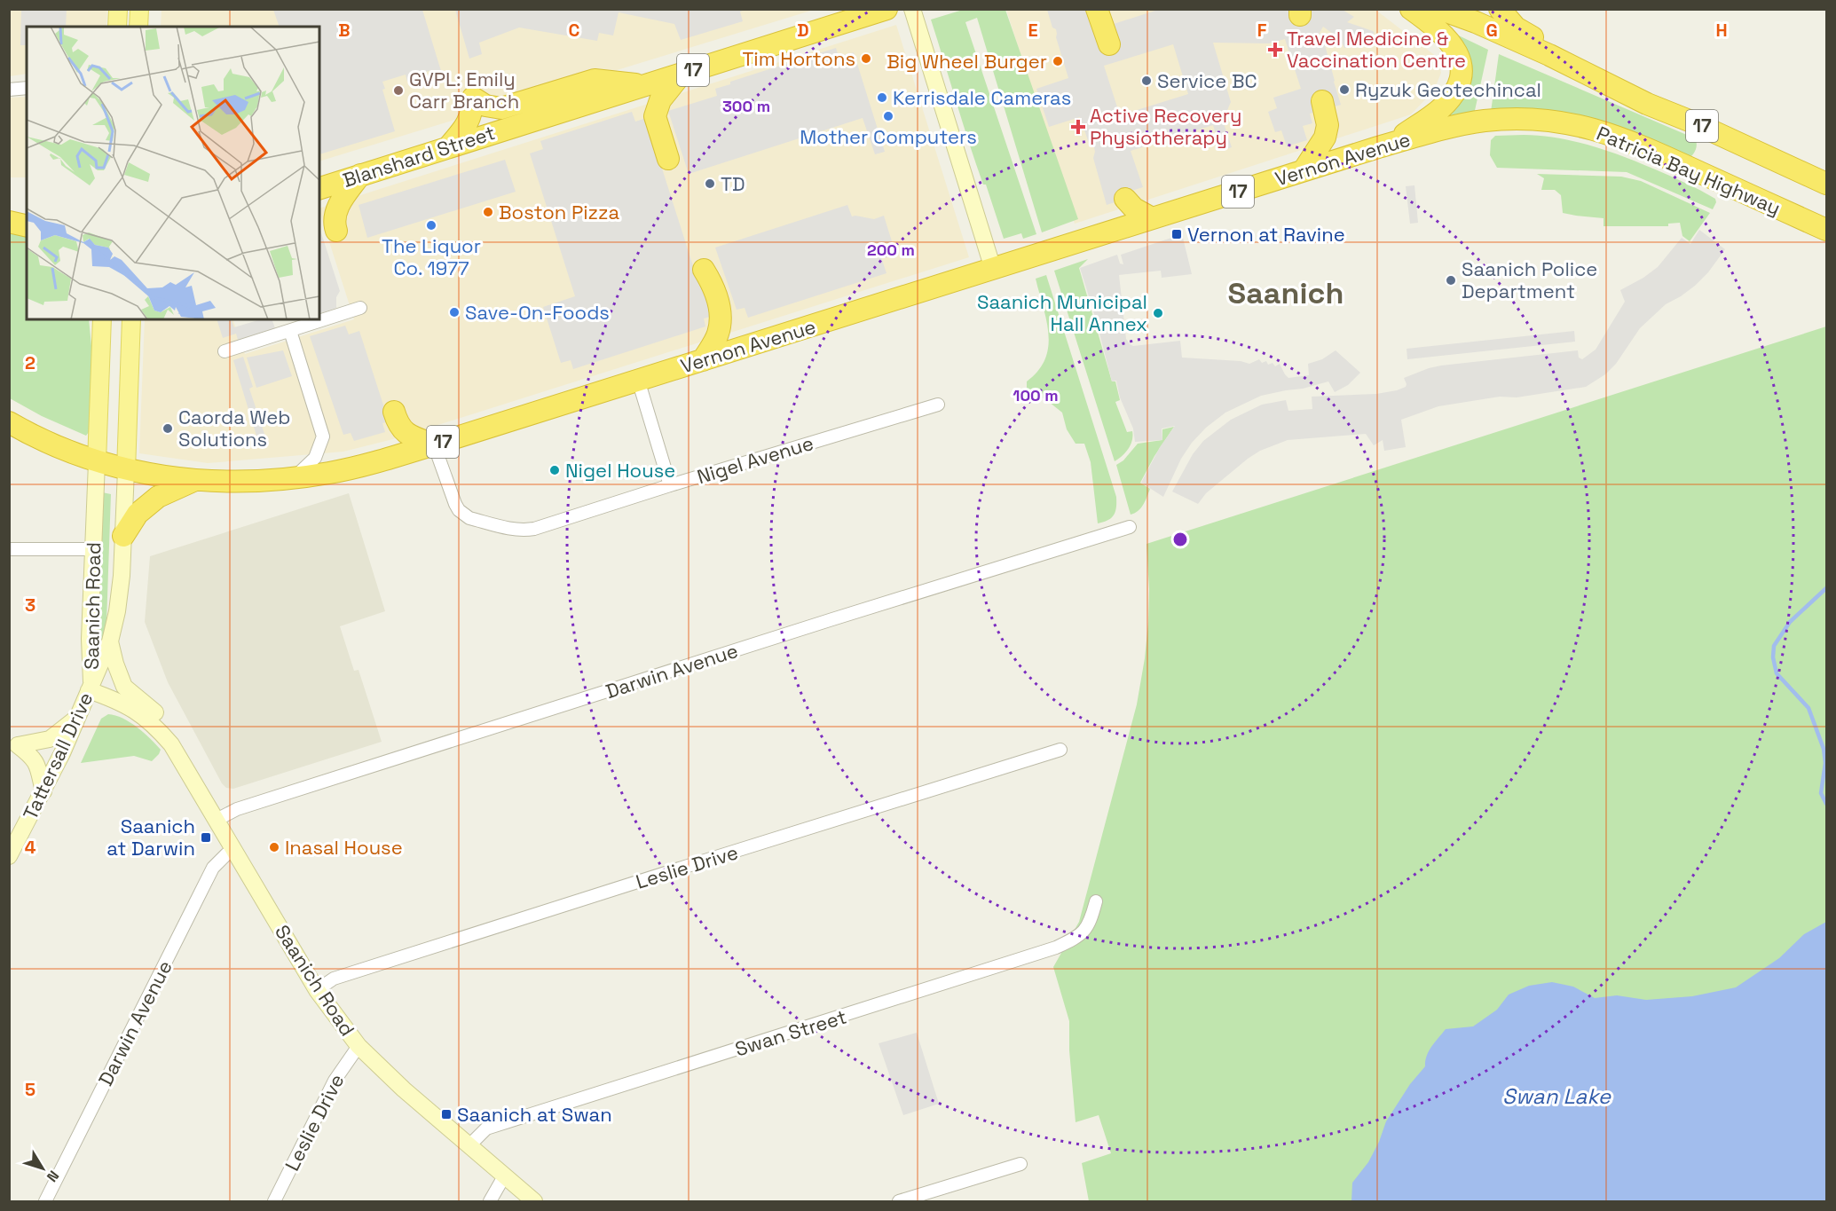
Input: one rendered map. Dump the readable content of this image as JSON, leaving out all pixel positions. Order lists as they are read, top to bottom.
{
  "streets": {
    "highway": [
      "17",
      "Blanshard Street",
      "Vernon Avenue",
      "Patricia Bay Highway"
    ],
    "main road": ["Saanich Road", "Tattersall Drive"],
    "street": [
      "Nigel Avenue",
      "Darwin Avenue",
      "Leslie Drive",
      "Swan Street"
    ]
  },
  "crossings": [
    ["Vernon Avenue", "Patricia Bay Highway"],
    ["Vernon Avenue", "Nigel Avenue"],
    ["Vernon Avenue", "Saanich Road"],
    ["Saanich Road", "Darwin Avenue"],
    ["Saanich Road", "Tattersall Drive"],
    ["Saanich Road", "Leslie Drive"],
    ["Saanich Road", "Swan Street"]
  ],
  "districts": ["Saanich"],
  "water": ["Swan Lake"],
  "places": {
    "health": ["Travel Medicine & Vaccination Centre", "Active Recovery Physiotherapy"],
    "other": [
      "Tim Hortons",
      "Big Wheel Burger",
      "Service BC",
      "Ryzuk Geotechincal",
      "GVPL: Emily Carr Branch",
      "Kerrisdale Cameras",
      "Mother Computers",
      "TD",
      "Boston Pizza",
      "The Liquor Co. 1977",
      "Saanich Police Department",
      "Save-On-Foods",
      "Saanich Municipal Hall Annex",
      "Caorda Web Solutions",
      "Nigel House",
      "Inasal House"
    ],
    "transit": ["Vernon at Ravine", "Saanich at Darwin", "Saanich at Swan"]
  },
  "north": "bottom right",
  "grid": {
    "columns": [
      "B",
      "C",
      "D",
      "E",
      "F",
      "G",
      "H"
    ],
    "rows": [
      "2",
      "3",
      "4",
      "5"
    ]
  },
  "rings": ["300 m", "200 m", "100 m"]
}
